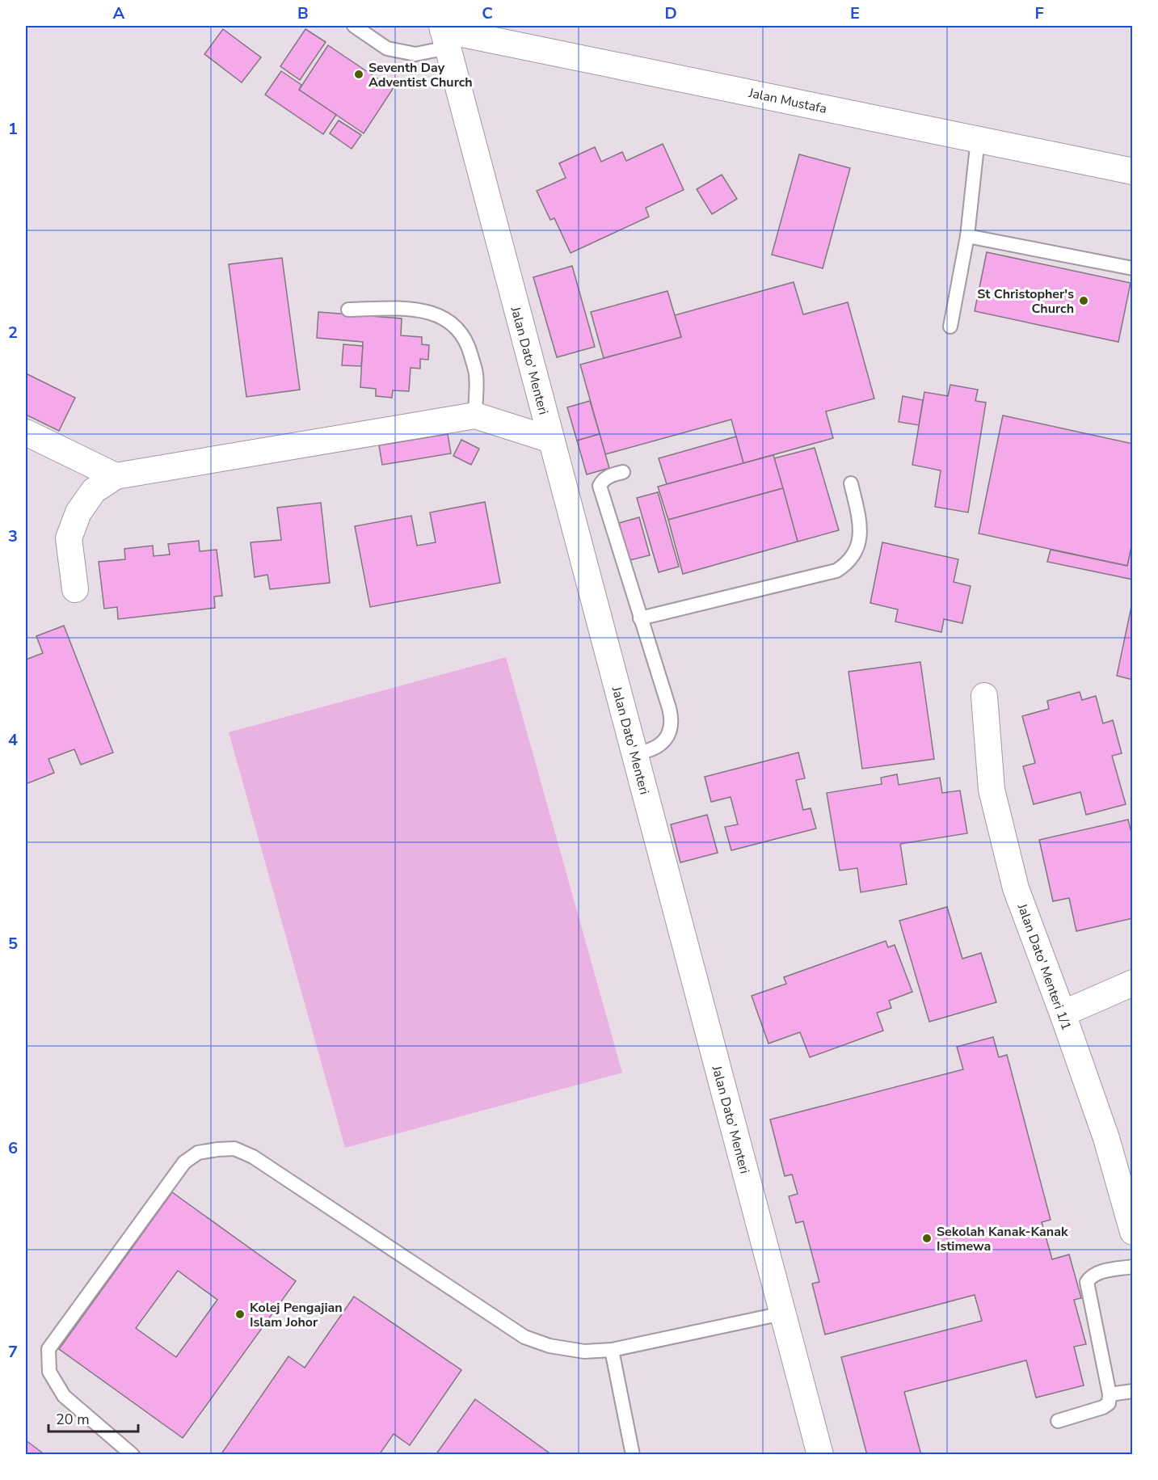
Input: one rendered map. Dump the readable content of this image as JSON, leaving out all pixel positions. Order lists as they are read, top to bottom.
{
  "streets": {
    "street": ["Jalan Mustafa", "Jalan Dato' Menteri", "Jalan Dato' Menteri 1/1"]
  },
  "crossings": [
    ["Jalan Mustafa", "Jalan Dato' Menteri"]
  ],
  "places": [
    "Seventh Day Adventist Church",
    "St Christopher's Church",
    "Sekolah Kanak-Kanak Istimewa",
    "Kolej Pengajian Islam Johor"
  ],
  "scale_bar": "20 m",
  "grid": {
    "columns": [
      "A",
      "B",
      "C",
      "D",
      "E",
      "F"
    ],
    "rows": [
      "1",
      "2",
      "3",
      "4",
      "5",
      "6",
      "7"
    ]
  }
}
